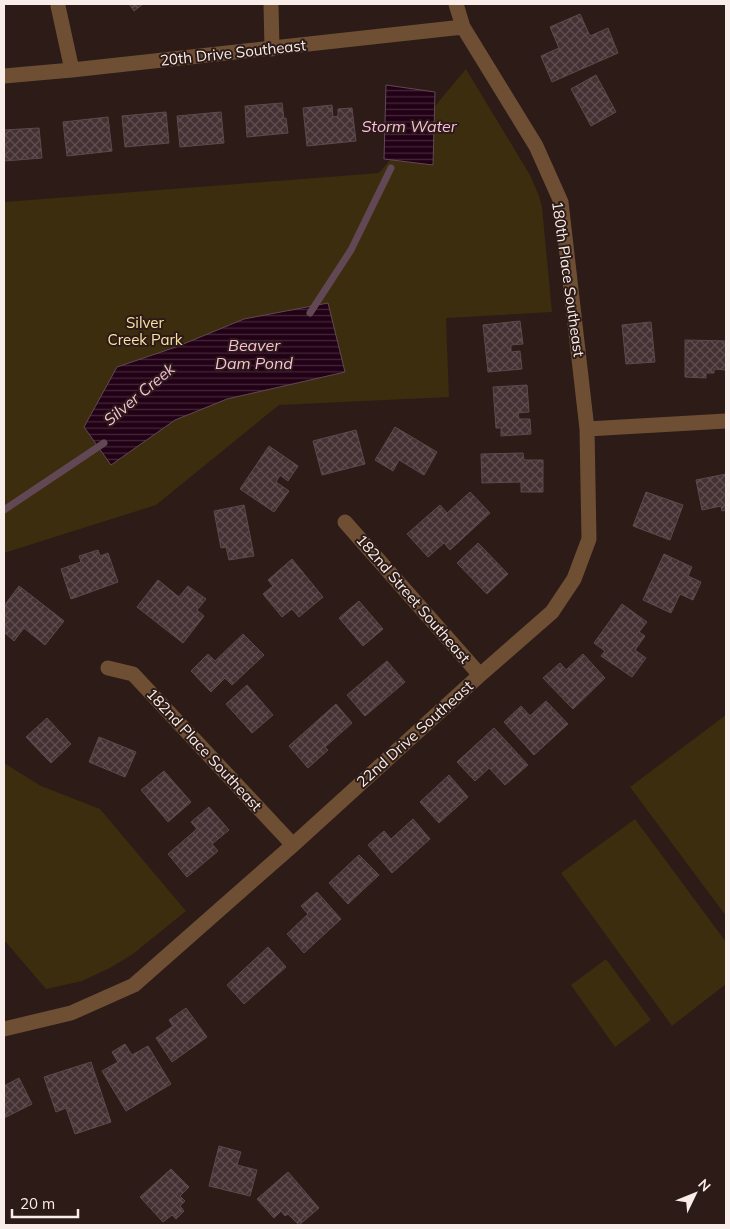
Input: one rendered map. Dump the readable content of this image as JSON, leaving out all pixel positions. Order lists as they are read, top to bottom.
{
  "streets": {
    "street": [
      "20th Drive Southeast",
      "180th Place Southeast",
      "182nd Street Southeast",
      "22nd Drive Southeast",
      "182nd Place Southeast"
    ]
  },
  "crossings": [
    ["20th Drive Southeast", "180th Place Southeast"],
    ["180th Place Southeast", "22nd Drive Southeast"],
    ["182nd Street Southeast", "22nd Drive Southeast"],
    ["22nd Drive Southeast", "182nd Place Southeast"]
  ],
  "water": ["Storm Water", "Beaver Dam Pond", "Silver Creek"],
  "parks": ["Silver Creek Park"],
  "scale_bar": "20 m",
  "north": "top right"
}
